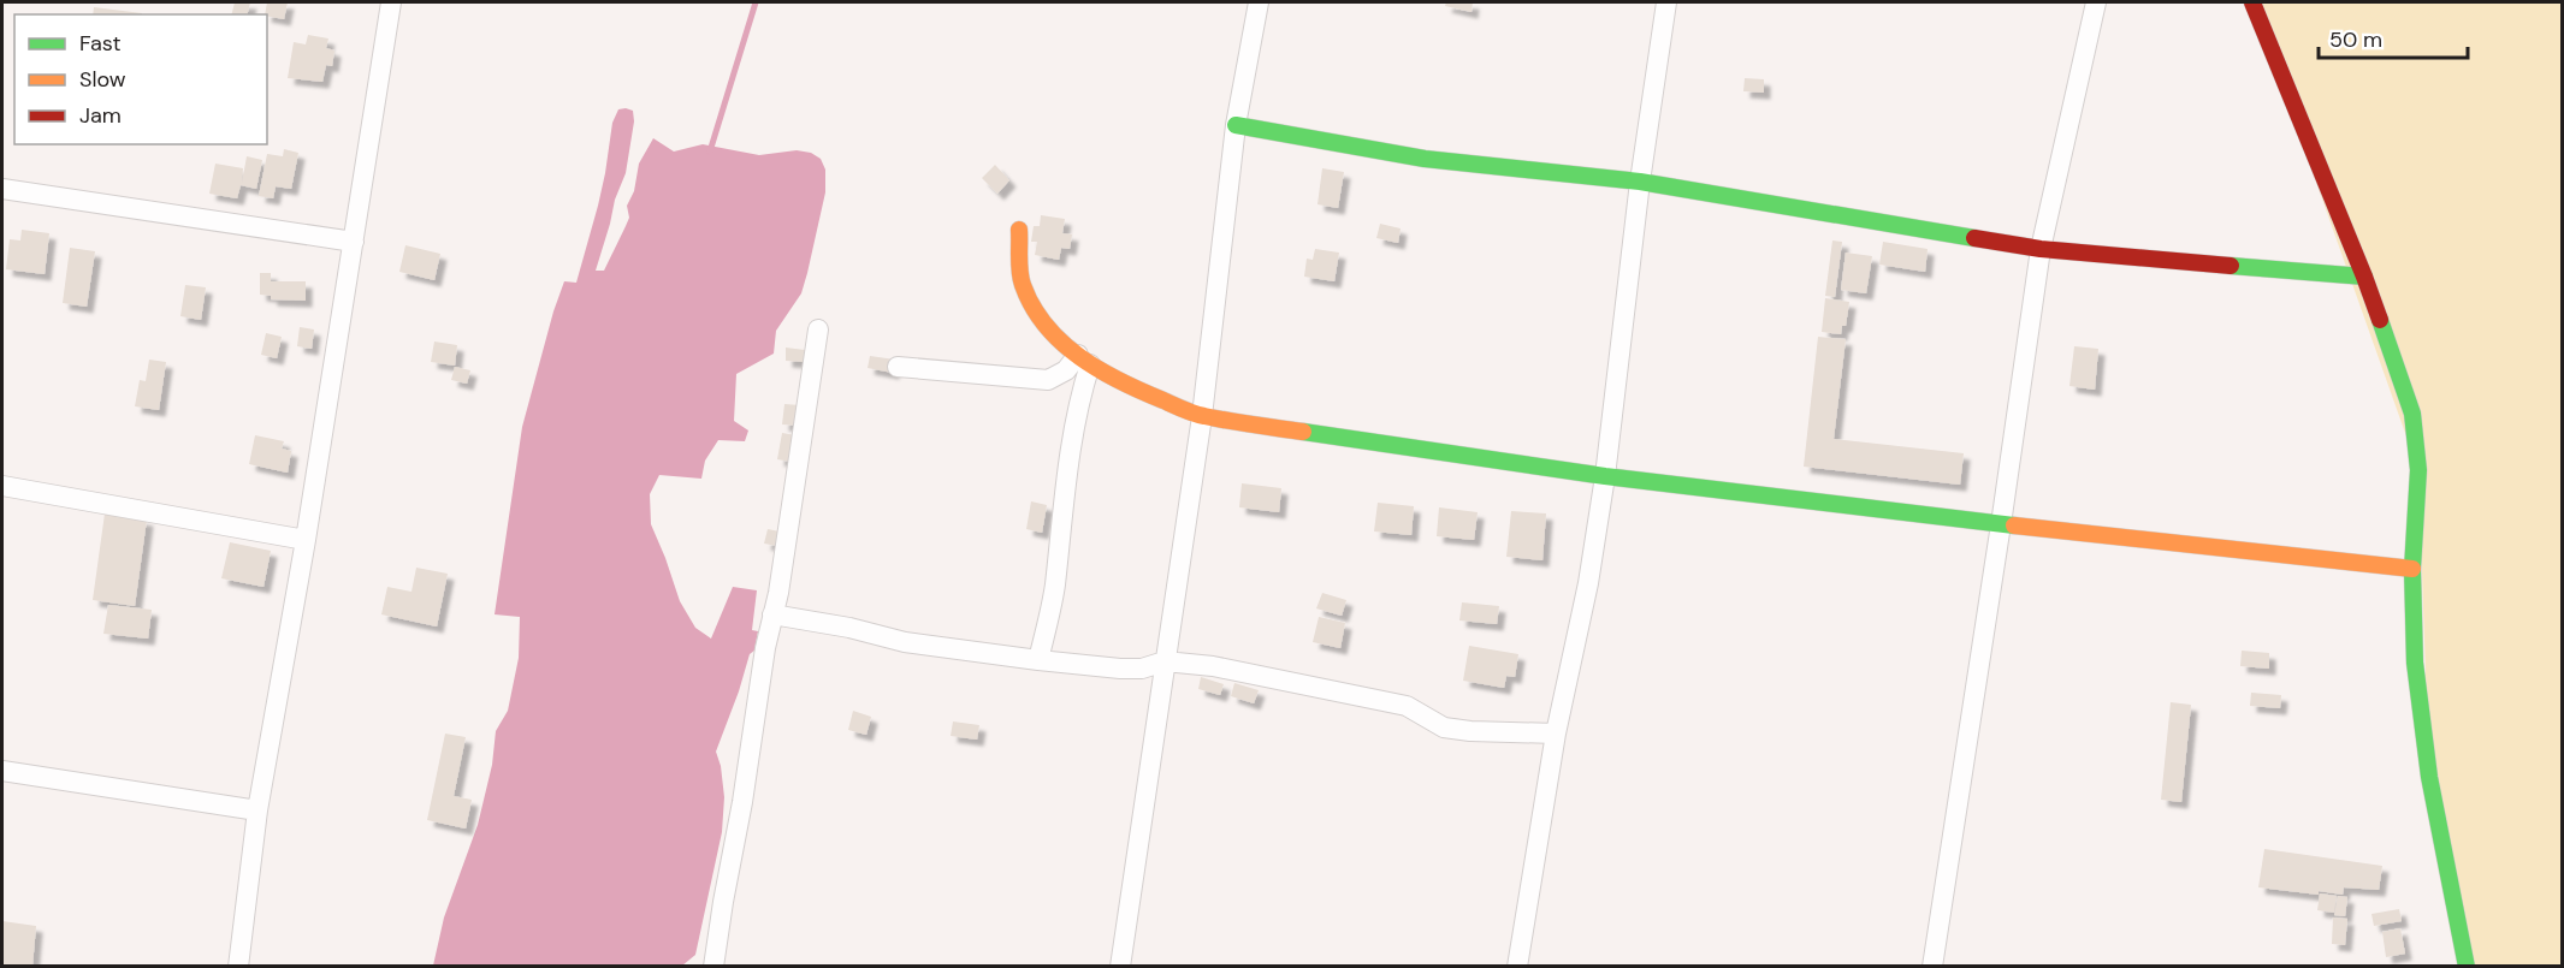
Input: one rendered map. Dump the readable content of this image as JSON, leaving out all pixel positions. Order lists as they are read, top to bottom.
{
  "legend": ["Fast", "Slow", "Jam"],
  "scale_bar": "50 m"
}
